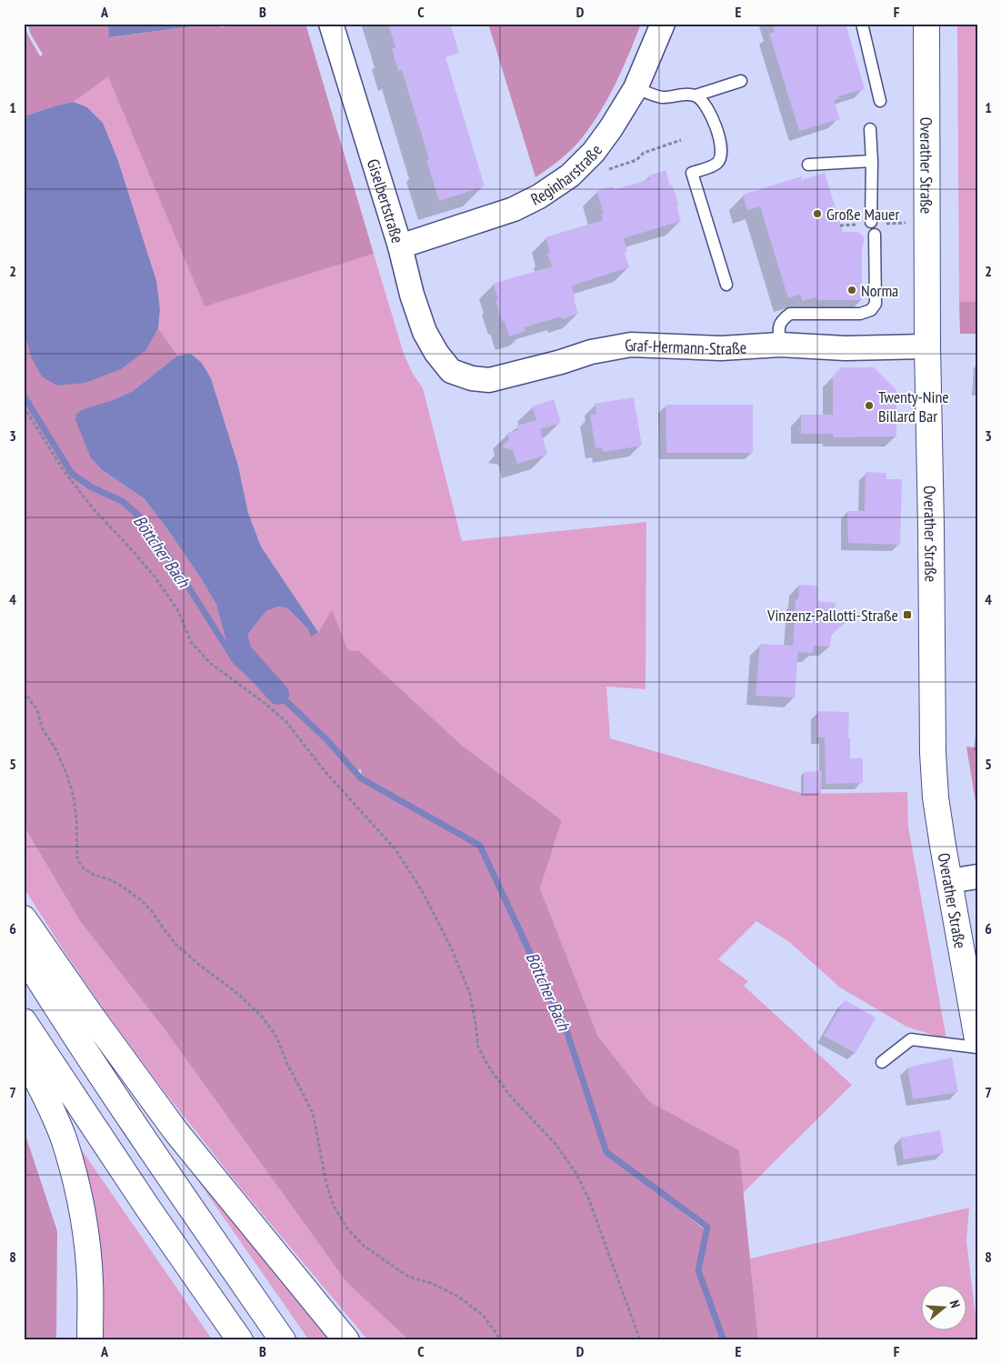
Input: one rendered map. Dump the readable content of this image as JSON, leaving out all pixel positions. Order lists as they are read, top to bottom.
{
  "streets": {
    "main road": ["Overather Straße"],
    "street": ["Reginharstraße", "Giselbertstraße", "Graf-Hermann-Straße"]
  },
  "crossings": [
    ["Overather Straße", "Graf-Hermann-Straße"],
    ["Reginharstraße", "Giselbertstraße"],
    ["Giselbertstraße", "Graf-Hermann-Straße"]
  ],
  "water": ["Böttcher Bach"],
  "places": {
    "other": ["Große Mauer", "Norma", "Twenty-Nine Billard Bar"],
    "transit": ["Vinzenz-Pallotti-Straße"]
  },
  "north": "right",
  "grid": {
    "columns": [
      "A",
      "B",
      "C",
      "D",
      "E",
      "F"
    ],
    "rows": [
      "1",
      "2",
      "3",
      "4",
      "5",
      "6",
      "7",
      "8"
    ]
  }
}
